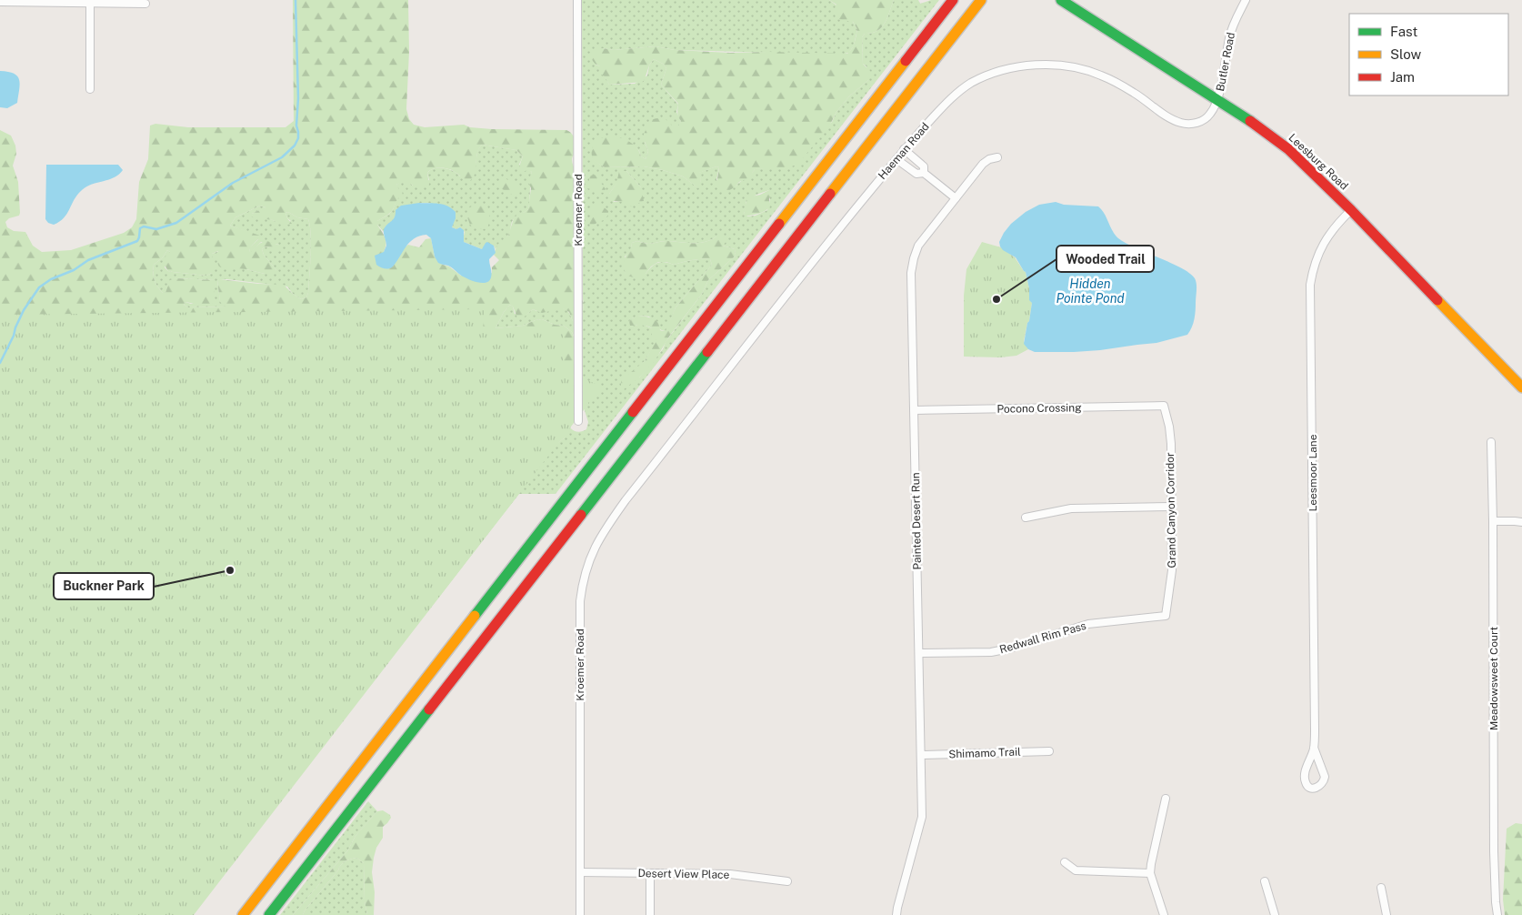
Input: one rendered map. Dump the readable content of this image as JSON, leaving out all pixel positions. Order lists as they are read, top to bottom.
{
  "streets": {
    "main road": ["Leesburg Road"],
    "street": [
      "Butler Road",
      "Haeman Road",
      "Kroemer Road",
      "Pocono Crossing",
      "Leesmoor Lane",
      "Grand Canyon Corridor",
      "Painted Desert Run",
      "Redwall Rim Pass",
      "Meadowsweet Court",
      "Shimamo Trail",
      "Desert View Place"
    ]
  },
  "crossings": [
    ["Butler Road", "Haeman Road"],
    ["Butler Road", "Leesburg Road"],
    ["Haeman Road", "Leesburg Road"],
    ["Haeman Road", "Kroemer Road"],
    ["Leesburg Road", "Leesmoor Lane"],
    ["Kroemer Road", "Desert View Place"],
    ["Pocono Crossing", "Grand Canyon Corridor"],
    ["Pocono Crossing", "Painted Desert Run"],
    ["Grand Canyon Corridor", "Redwall Rim Pass"],
    ["Painted Desert Run", "Redwall Rim Pass"],
    ["Painted Desert Run", "Shimamo Trail"]
  ],
  "water": ["Hidden Pointe Pond"],
  "places": ["Wooded Trail", "Buckner Park"],
  "legend": ["Fast", "Slow", "Jam"]
}
